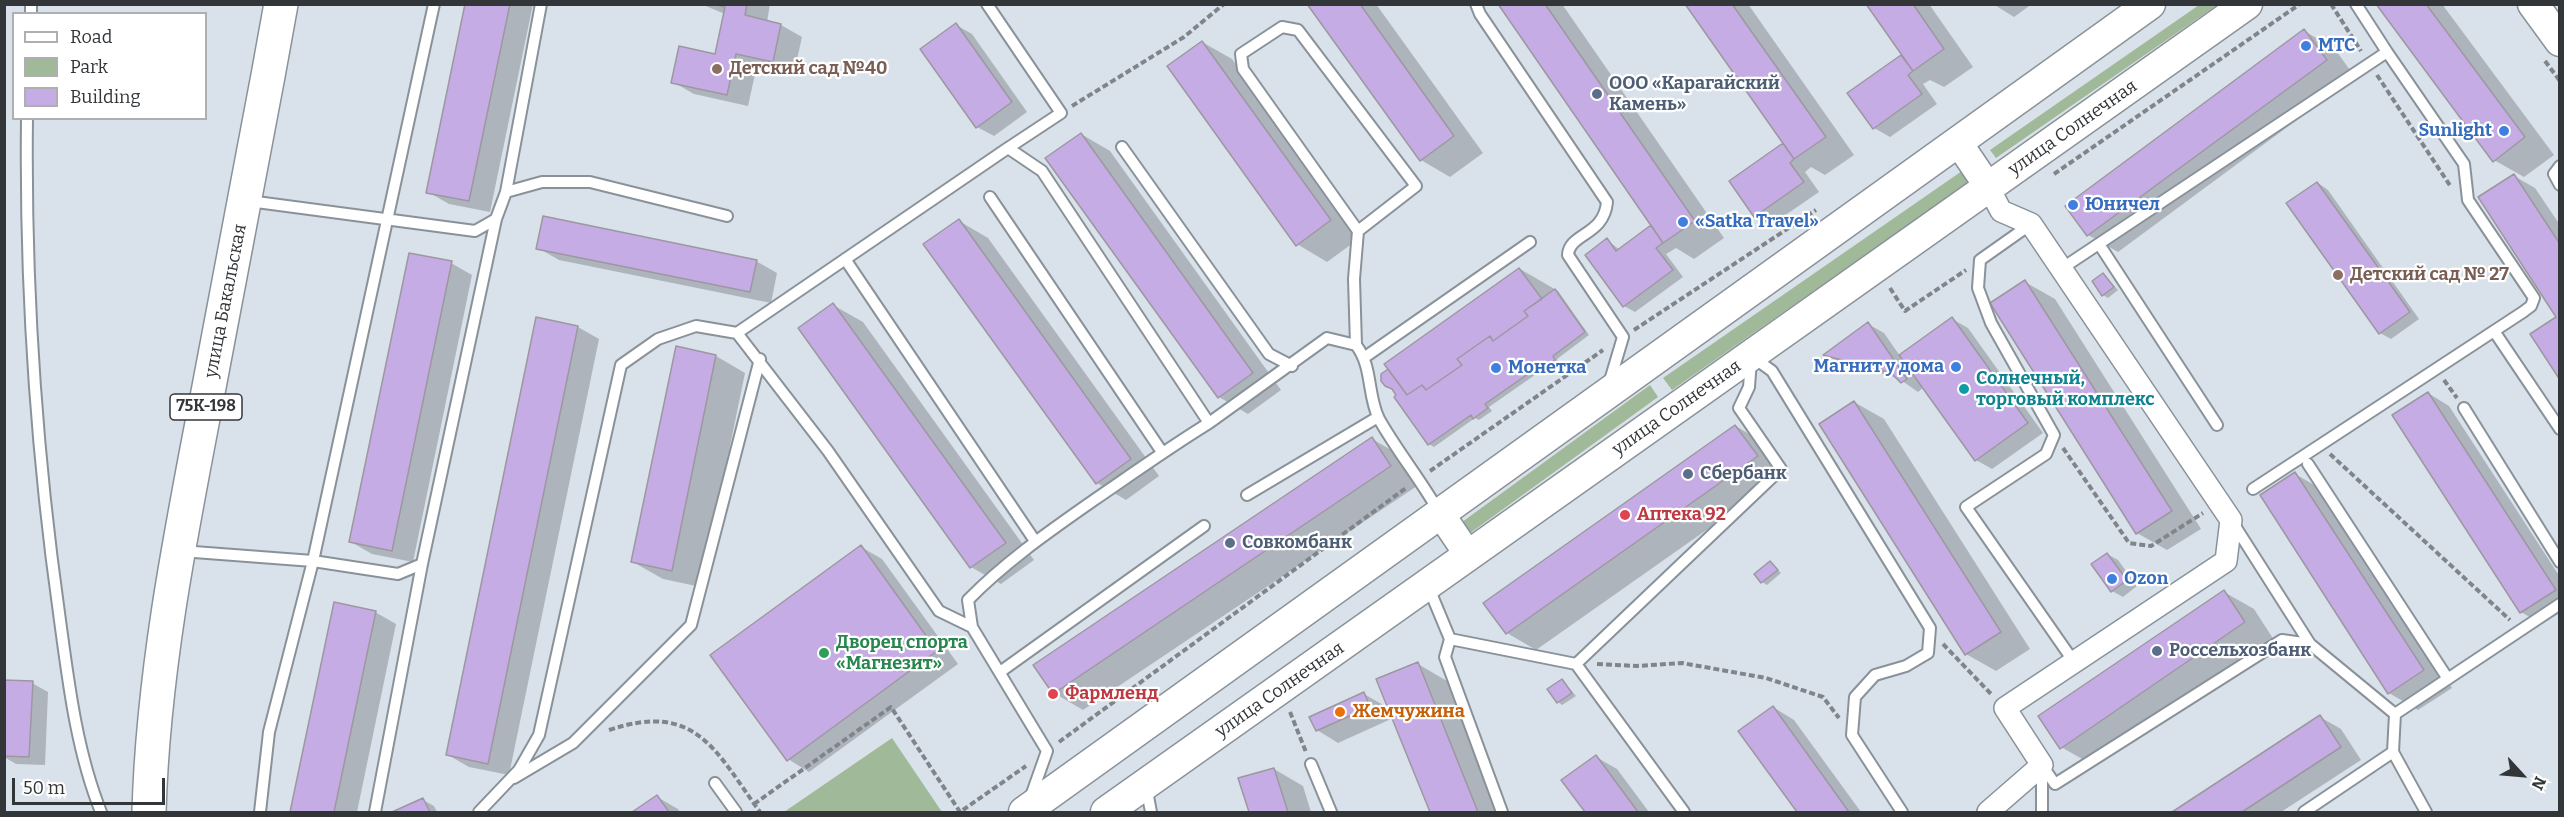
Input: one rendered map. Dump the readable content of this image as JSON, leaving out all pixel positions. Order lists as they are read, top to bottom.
{
  "streets": {
    "main road": ["улица Солнечная", "улица Бакальская", "75К-198"]
  },
  "places": [
    "МТС",
    "Детский сад №40",
    "ООО «Карагайский Камень»",
    "Sunlight",
    "Юничел",
    "«Satka Travel»",
    "Детский сад № 27",
    "Магнит у дома",
    "Монетка",
    "Солнечный, торговый комплекс",
    "Сбербанк",
    "Аптека 92",
    "Совкомбанк",
    "Ozon",
    "Россельхозбанк",
    "Дворец спорта «Магнезит»",
    "Фармленд",
    "Жемчужина"
  ],
  "legend": ["Road", "Park", "Building"],
  "scale_bar": "50 m",
  "north": "bottom right"
}
